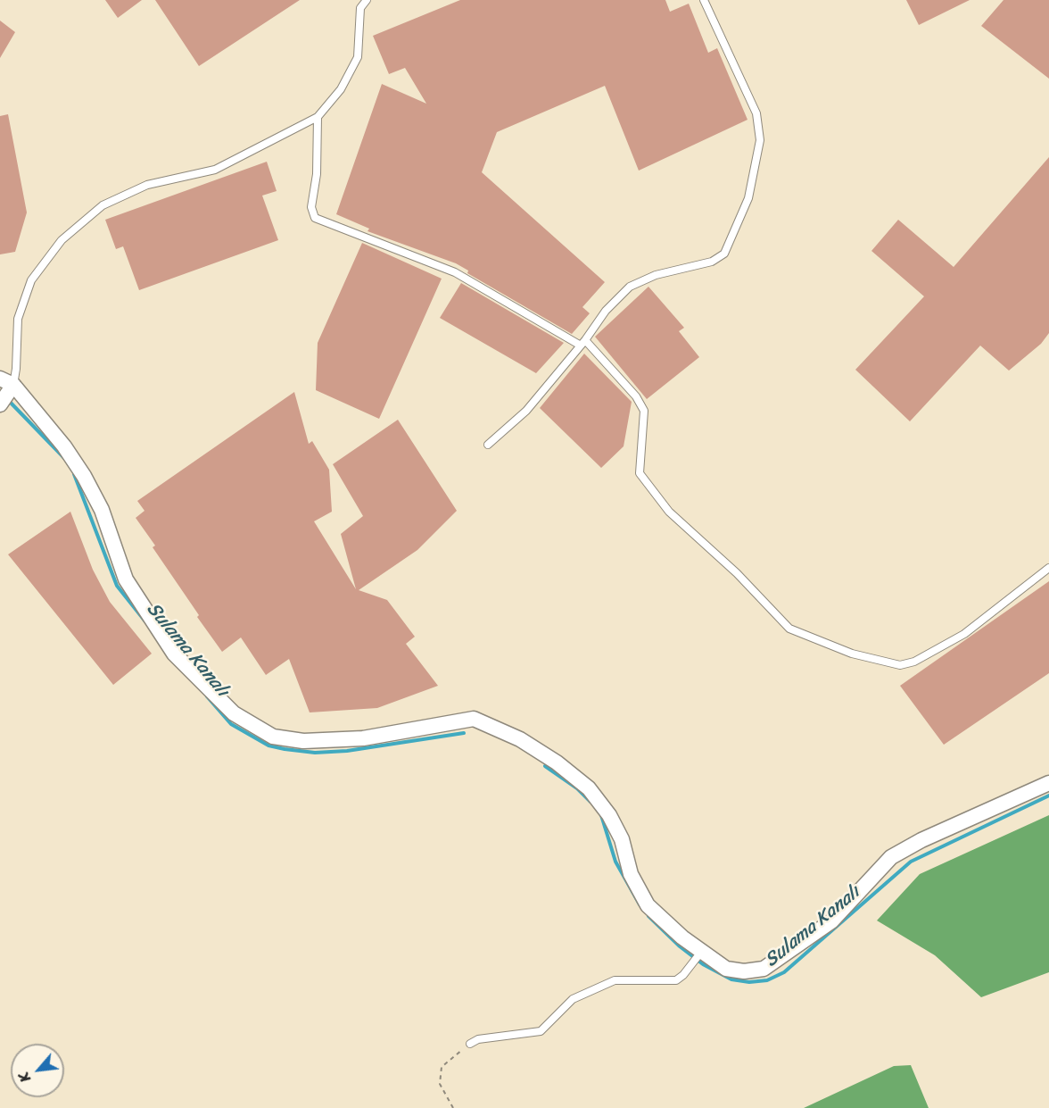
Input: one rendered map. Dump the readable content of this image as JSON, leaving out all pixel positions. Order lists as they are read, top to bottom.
{
  "water": ["Sulama Kanalı"],
  "north": "bottom left"
}
